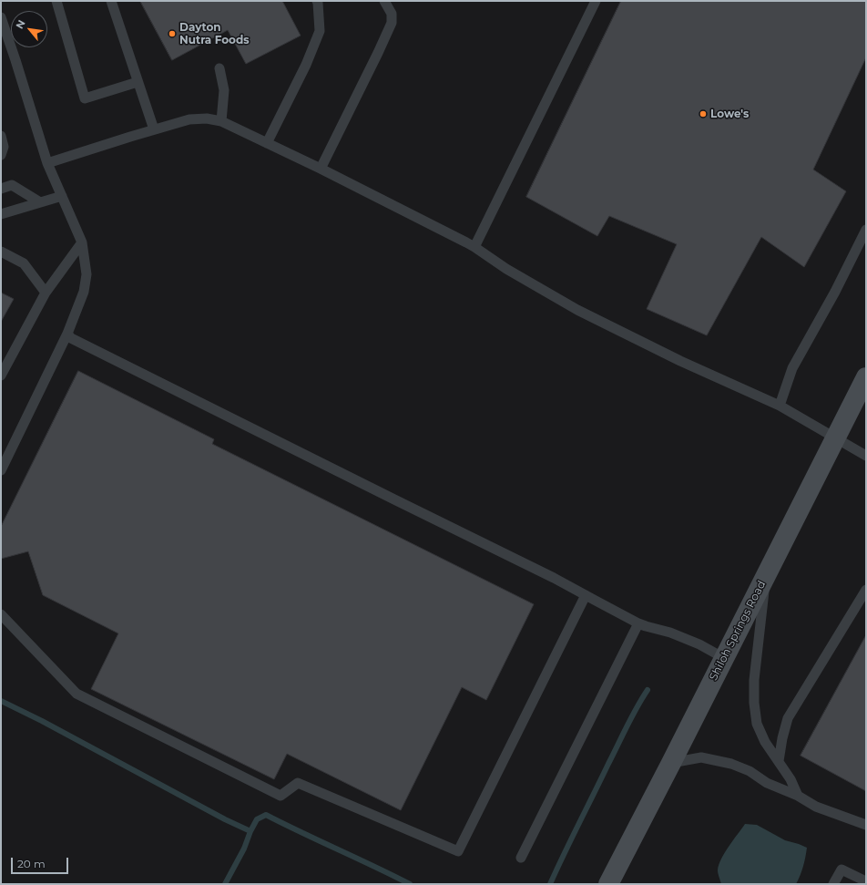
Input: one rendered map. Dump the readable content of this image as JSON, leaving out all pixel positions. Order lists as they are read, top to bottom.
{
  "streets": {
    "street": ["Shiloh Springs Road"]
  },
  "places": ["Dayton Nutra Foods", "Lowe's"],
  "scale_bar": "20 m",
  "north": "top left"
}
